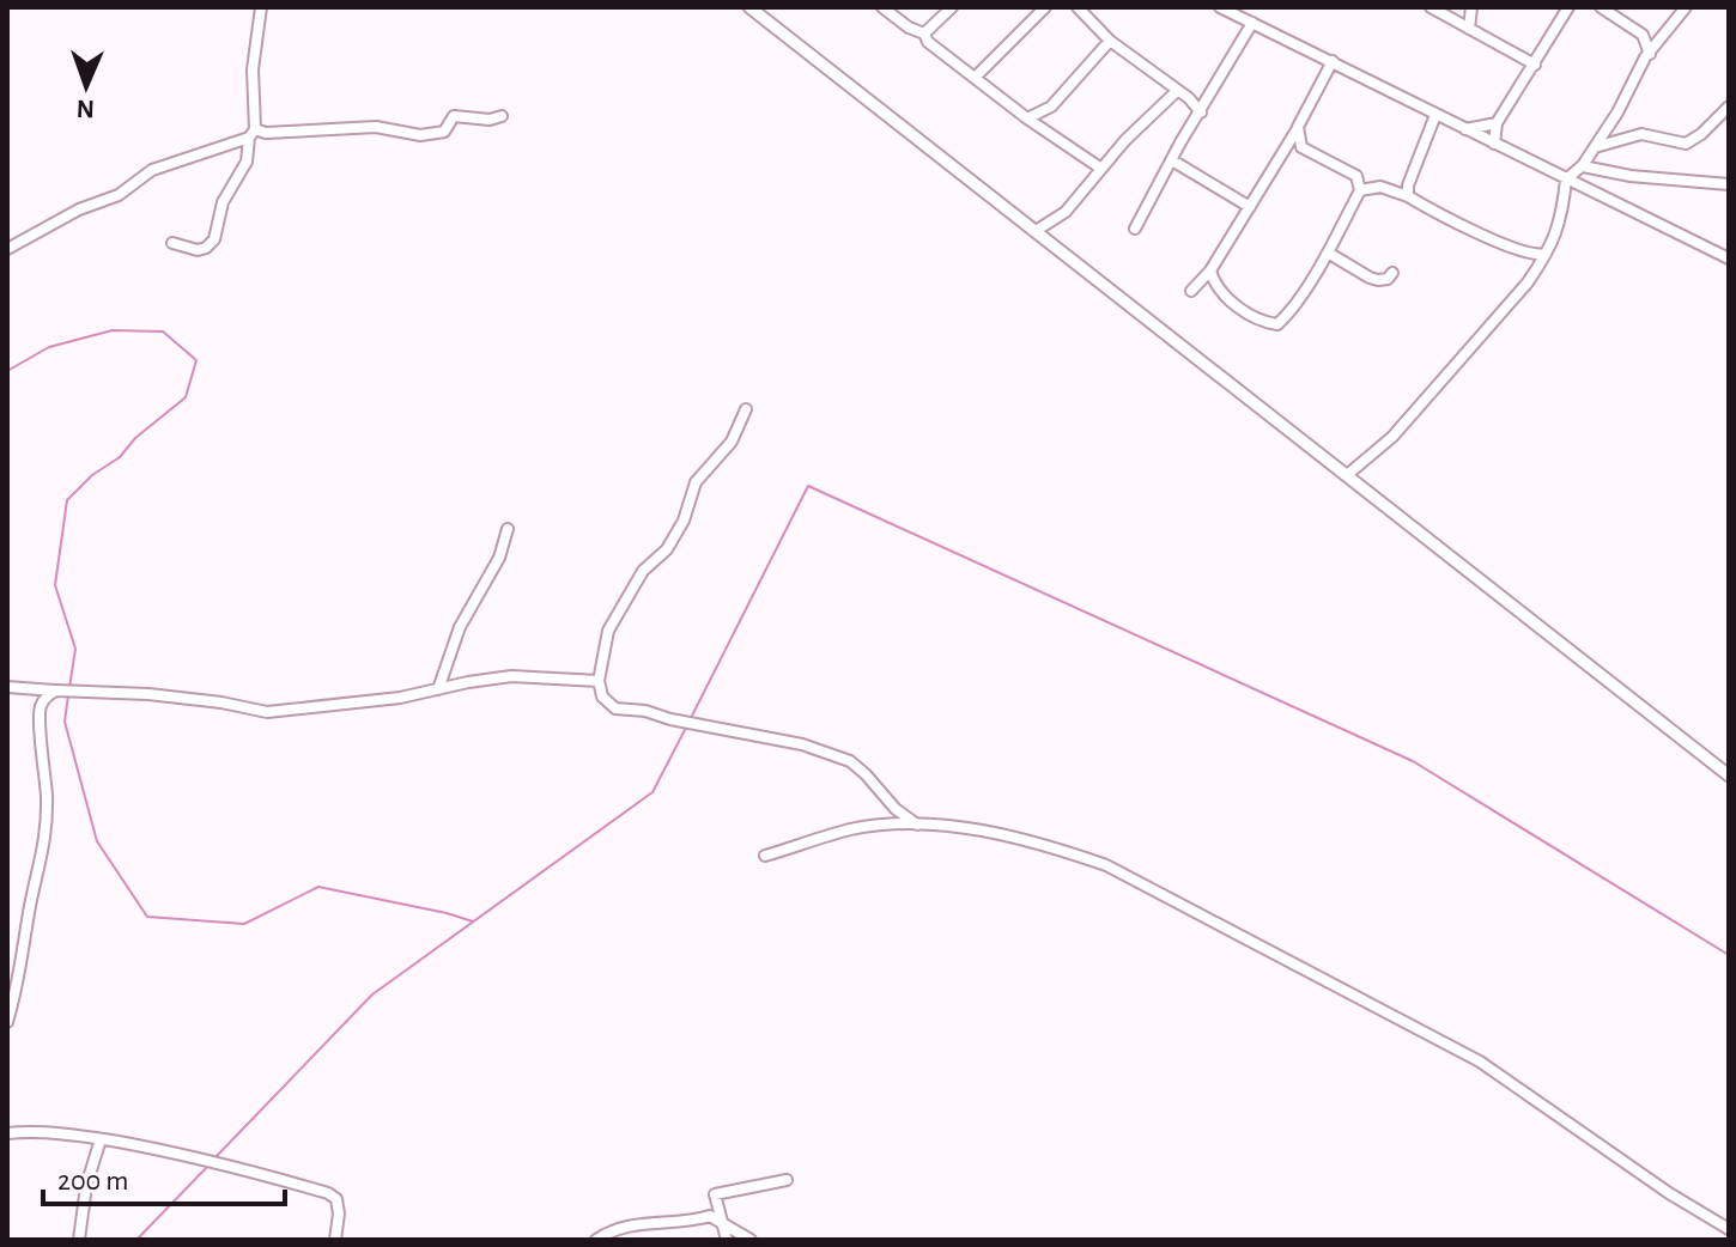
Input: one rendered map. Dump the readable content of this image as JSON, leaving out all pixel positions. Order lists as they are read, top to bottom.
{
  "scale_bar": "200 m",
  "north": "bottom"
}
